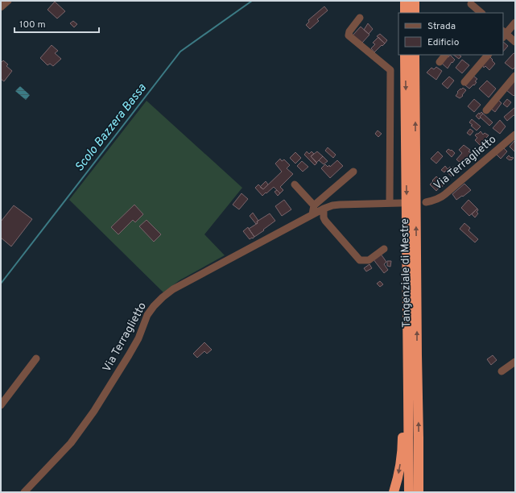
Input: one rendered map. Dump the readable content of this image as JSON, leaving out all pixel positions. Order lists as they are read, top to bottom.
{
  "streets": {
    "highway": ["Tangenziale di Mestre"],
    "street": ["Via Terraglietto"]
  },
  "water": ["Scolo Bazzera Bassa"],
  "legend": ["Strada", "Edificio"],
  "scale_bar": "100 m"
}
